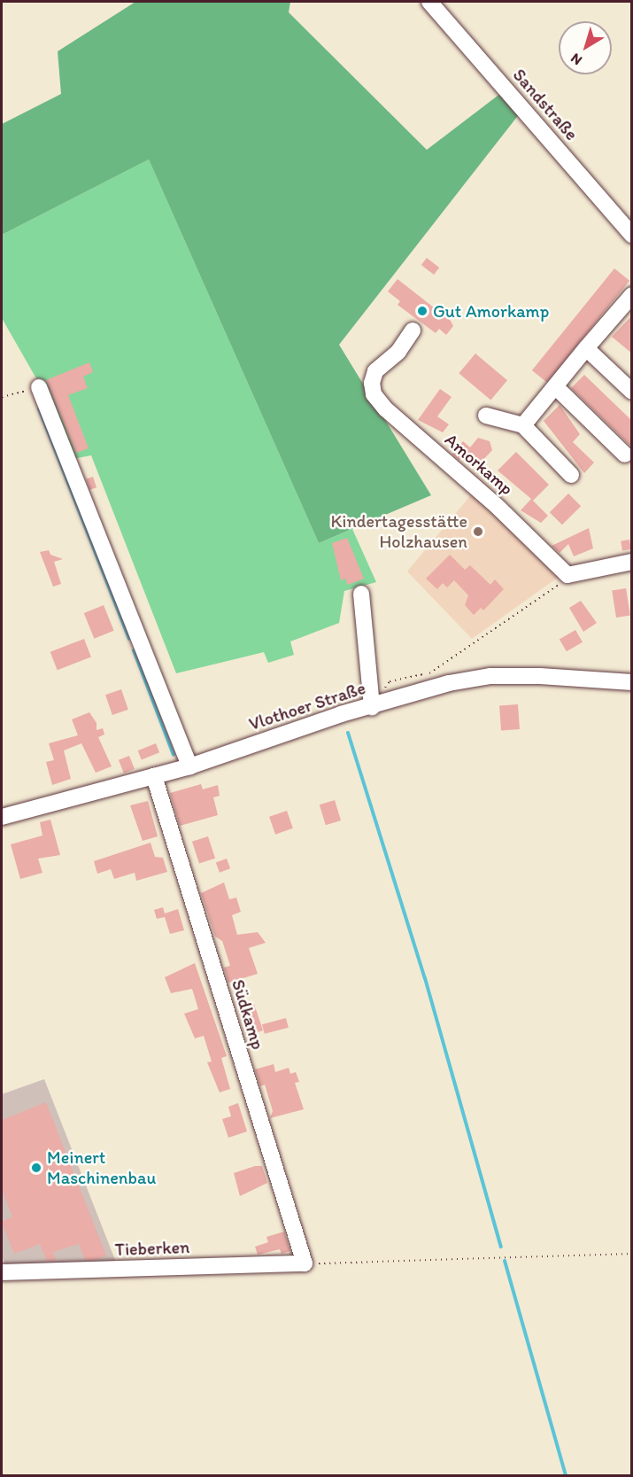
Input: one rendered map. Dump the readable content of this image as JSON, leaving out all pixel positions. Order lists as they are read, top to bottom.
{
  "streets": {
    "street": [
      "Sandstraße",
      "Amorkamp",
      "Vlothoer Straße",
      "Südkamp",
      "Tieberken"
    ]
  },
  "crossings": [
    ["Vlothoer Straße", "Südkamp"],
    ["Südkamp", "Tieberken"]
  ],
  "places": ["Gut Amorkamp", "Kindertagesstätte Holzhausen", "Meinert Maschinenbau"],
  "north": "bottom left"
}
